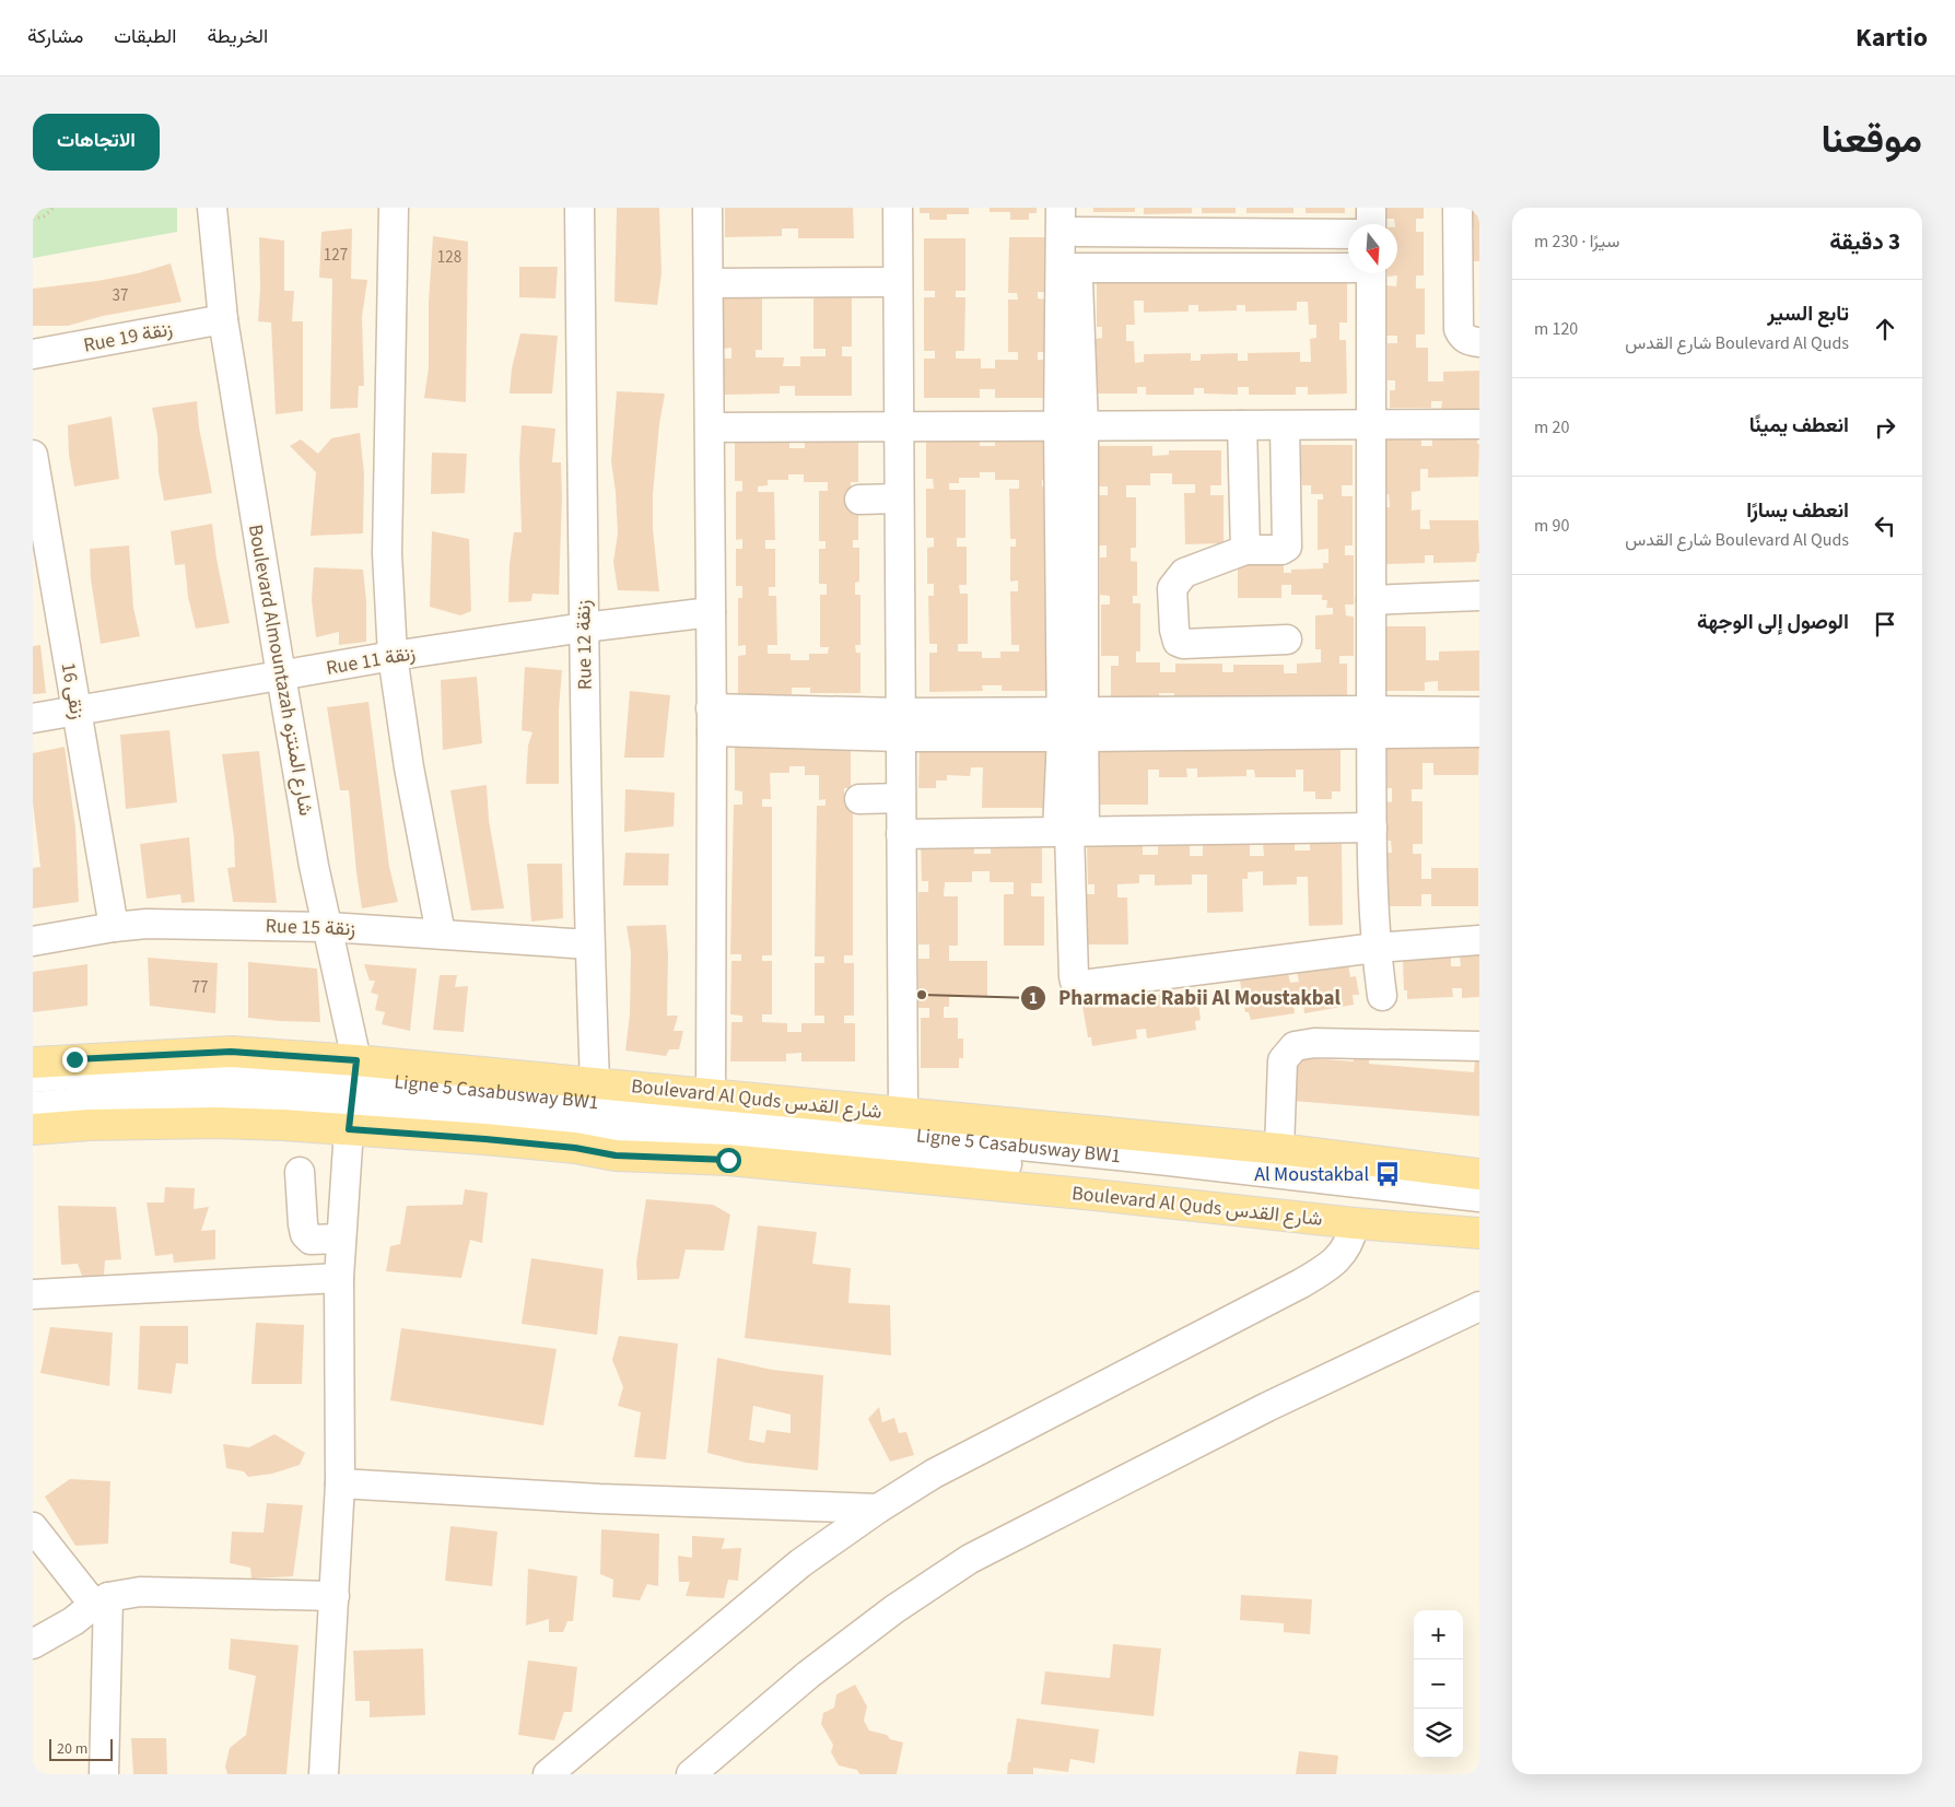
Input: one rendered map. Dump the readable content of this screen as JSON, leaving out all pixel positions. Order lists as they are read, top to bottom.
{
  "streets": {
    "main road": ["Boulevard Al Quds شارع القدس"],
    "street": [
      "Rue 19 زنقة",
      "Rue 12 زنقة",
      "Rue 11 زنقة",
      "Boulevard Almountazah شارع المنتزه",
      "زنقى 16",
      "Rue 15 زنقة",
      "Ligne 5 Casabusway BW1"
    ]
  },
  "crossings": [
    ["Rue 19 زنقة", "Boulevard Almountazah شارع المنتزه"],
    ["Rue 12 زنقة", "Rue 11 زنقة"],
    ["Rue 12 زنقة", "Rue 15 زنقة"],
    ["Rue 12 زنقة", "Boulevard Al Quds شارع القدس"],
    ["Rue 11 زنقة", "Boulevard Almountazah شارع المنتزه"],
    ["Rue 11 زنقة", "زنقى 16"],
    ["Boulevard Almountazah شارع المنتزه", "Rue 15 زنقة"],
    ["Boulevard Almountazah شارع المنتزه", "Ligne 5 Casabusway BW1"],
    ["Boulevard Almountazah شارع المنتزه", "Boulevard Al Quds شارع القدس"],
    ["زنقى 16", "Rue 15 زنقة"],
    ["Ligne 5 Casabusway BW1", "Boulevard Al Quds شارع القدس"]
  ],
  "places": {
    "other": ["Pharmacie Rabii Al Moustakbal"],
    "bus stop": ["Al Moustakbal"]
  },
  "house_numbers": [
    "127",
    "128",
    "37",
    "77"
  ],
  "scale_bar": "20 m",
  "north": "bottom",
  "page": {
    "header": "Kartio",
    "nav": ["الخريطة", "الطبقات", "مشاركة"],
    "title": "موقعنا",
    "buttons": "الاتجاهات",
    "heading": ["3 دقيقة", "سيرًا · 230 m"],
    "list": [
      ["تابع السير", "Boulevard Al Quds شارع القدس", "120 m"],
      ["انعطف يمينًا", "20 m"],
      ["انعطف يسارًا", "Boulevard Al Quds شارع القدس", "90 m"],
      "الوصول إلى الوجهة"
    ],
    "map_buttons": ["+", "−"],
    "scale": "20 m"
  }
}
